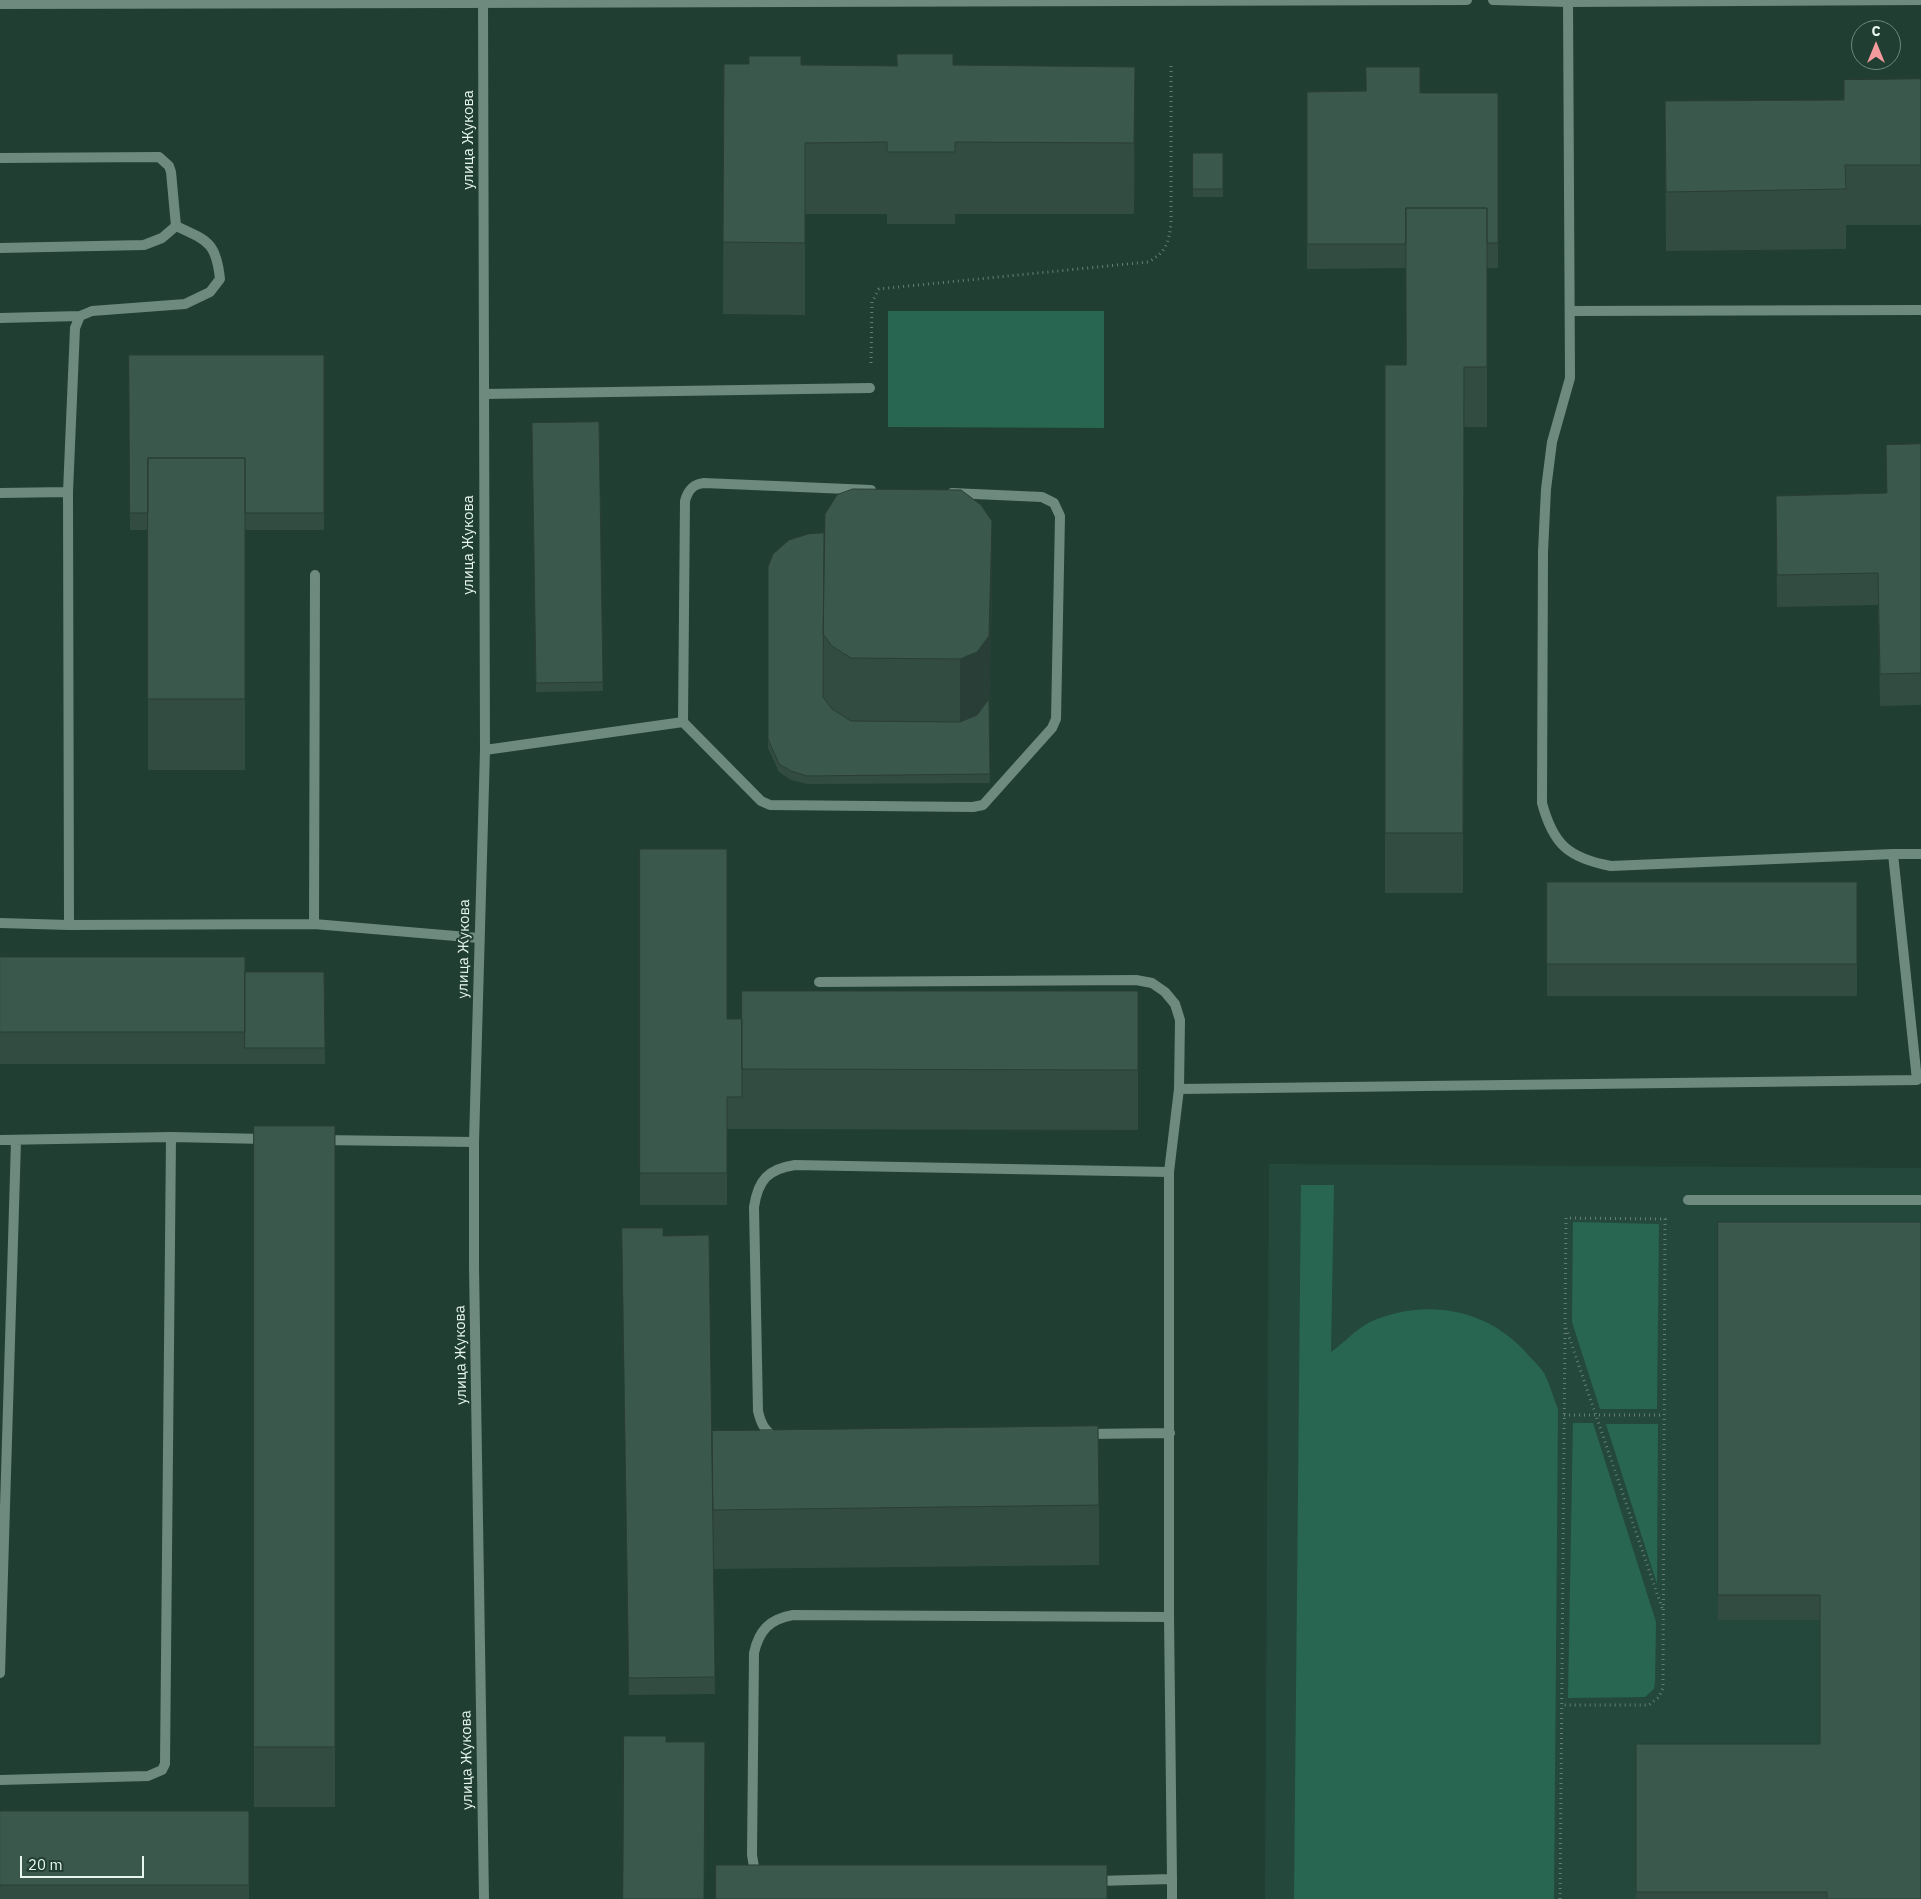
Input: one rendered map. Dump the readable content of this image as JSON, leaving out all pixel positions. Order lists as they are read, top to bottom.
{
  "streets": {
    "street": ["улица Жукова"]
  },
  "scale_bar": "20 m",
  "north": "top"
}
